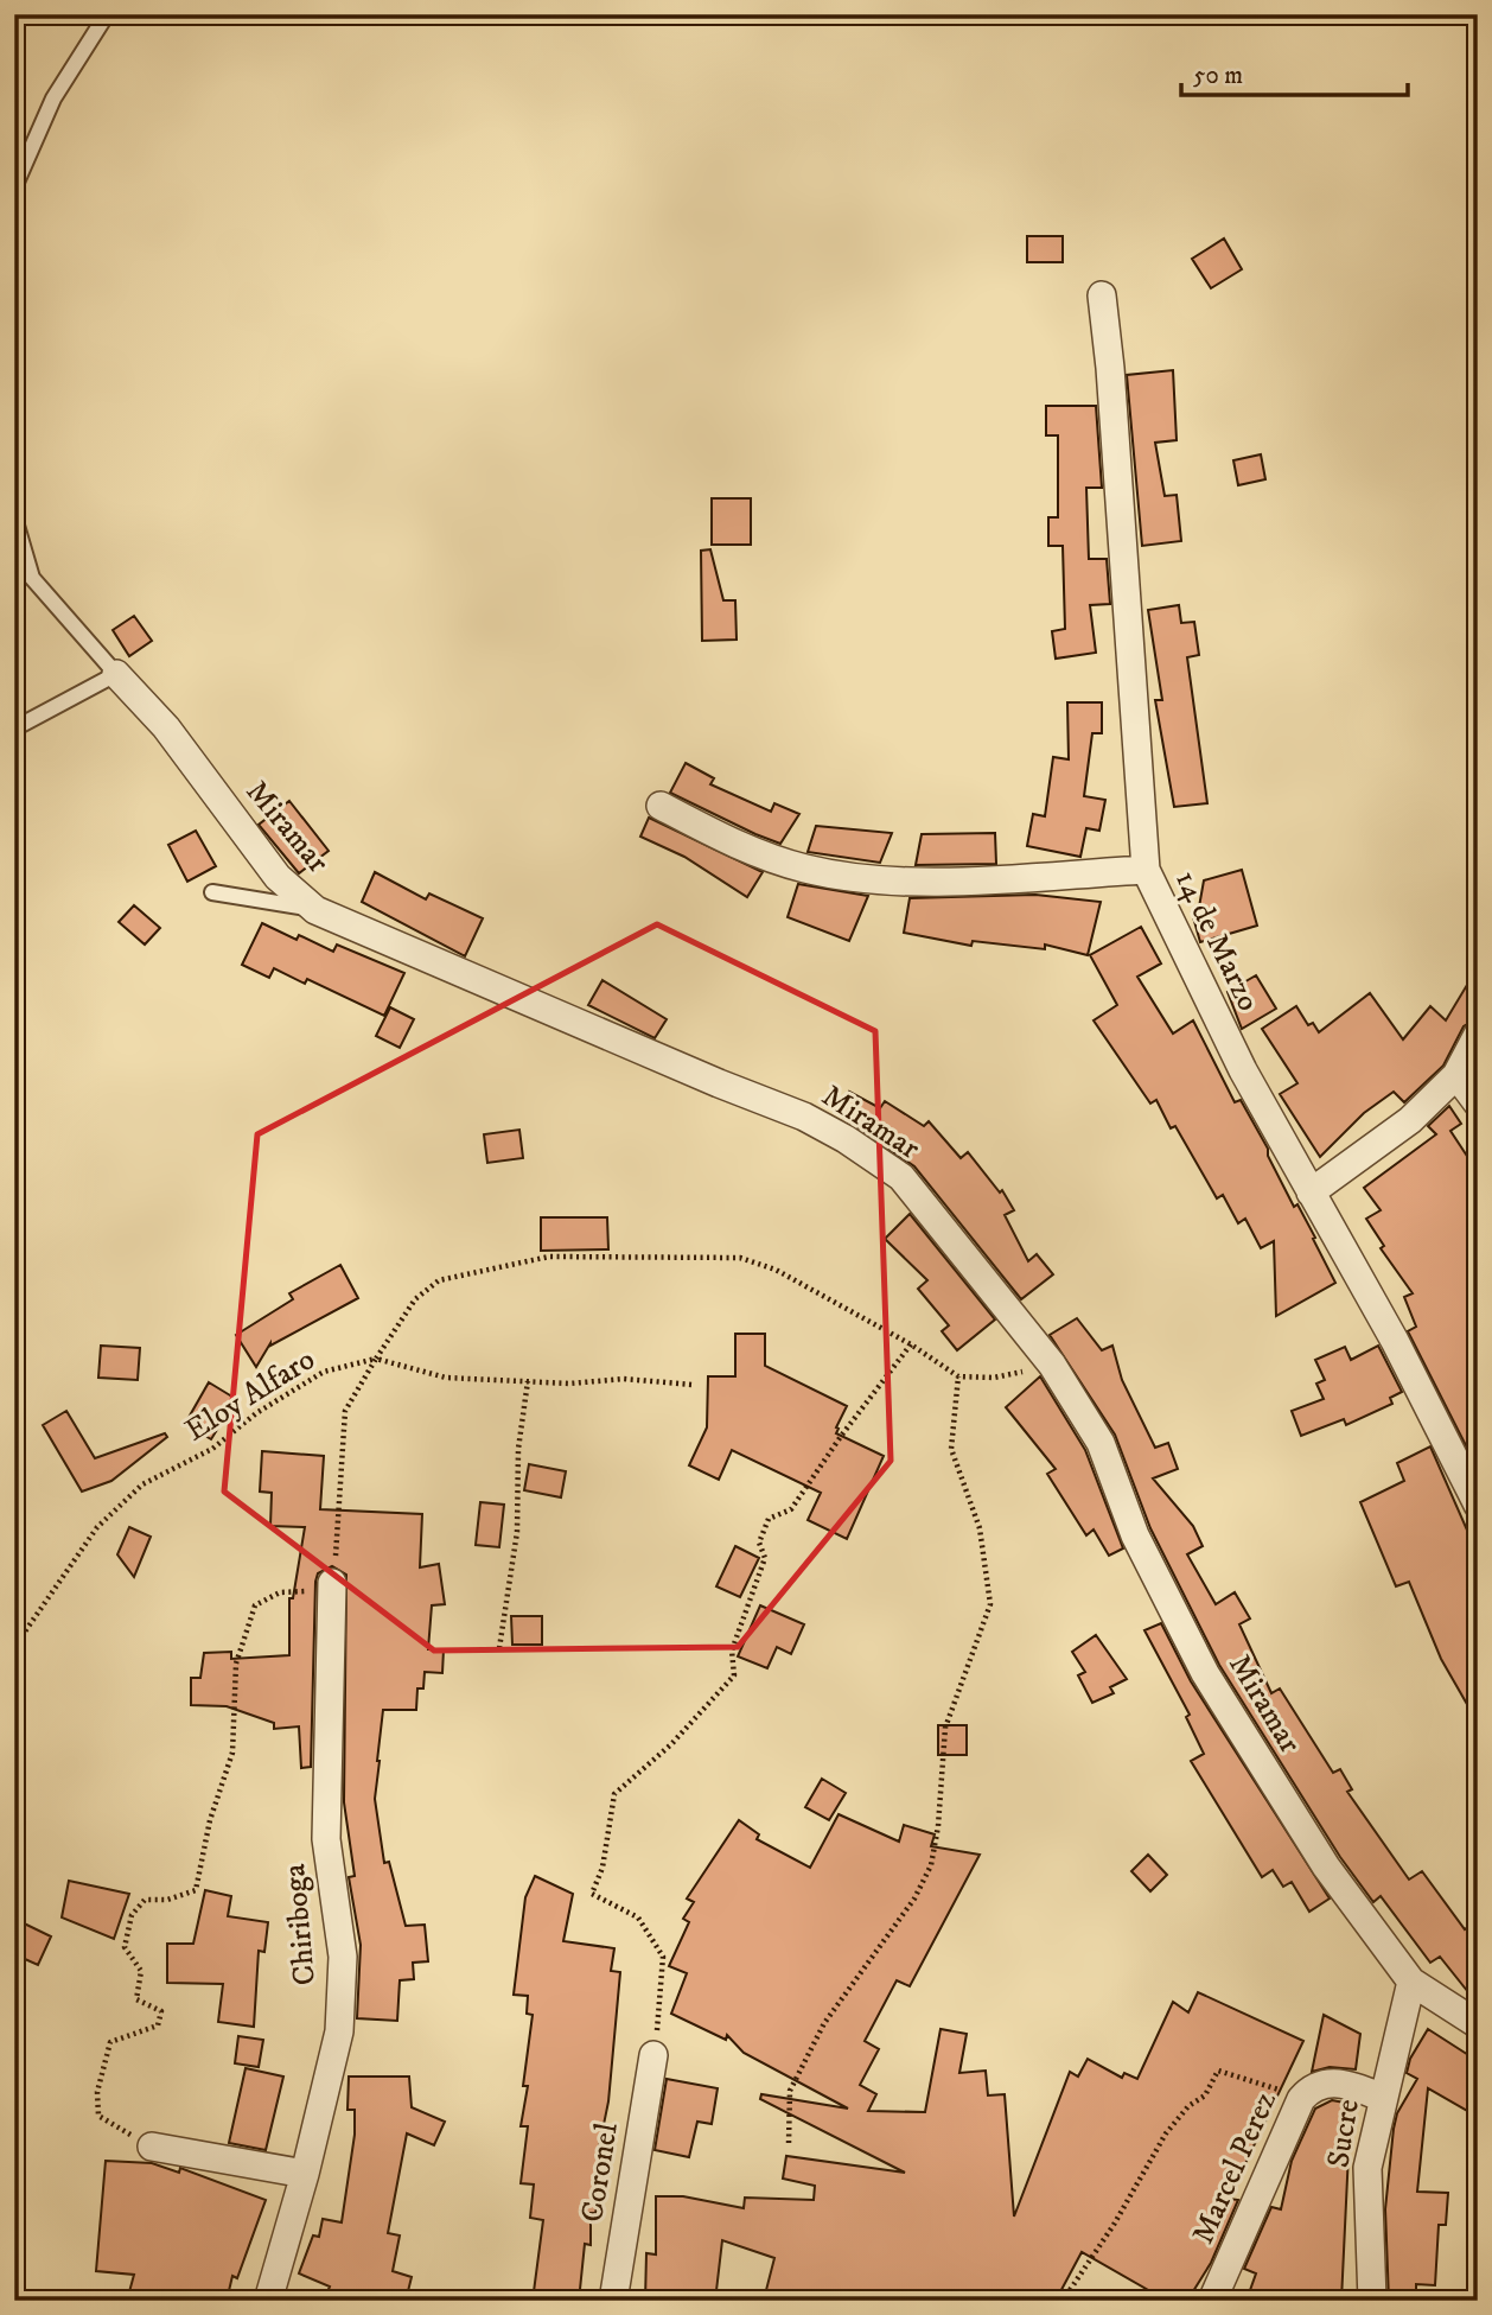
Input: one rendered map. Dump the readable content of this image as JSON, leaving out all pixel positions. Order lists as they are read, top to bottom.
{
  "streets": {
    "street": [
      "Miramar",
      "14 de Marzo",
      "Chiriboga",
      "Sucre",
      "Marcel Perez",
      "Coronel"
    ],
    "path": ["Eloy Alfaro"]
  },
  "crossings": [
    ["Miramar", "Sucre"],
    ["Sucre", "Marcel Perez"]
  ],
  "scale_bar": "50 m"
}
